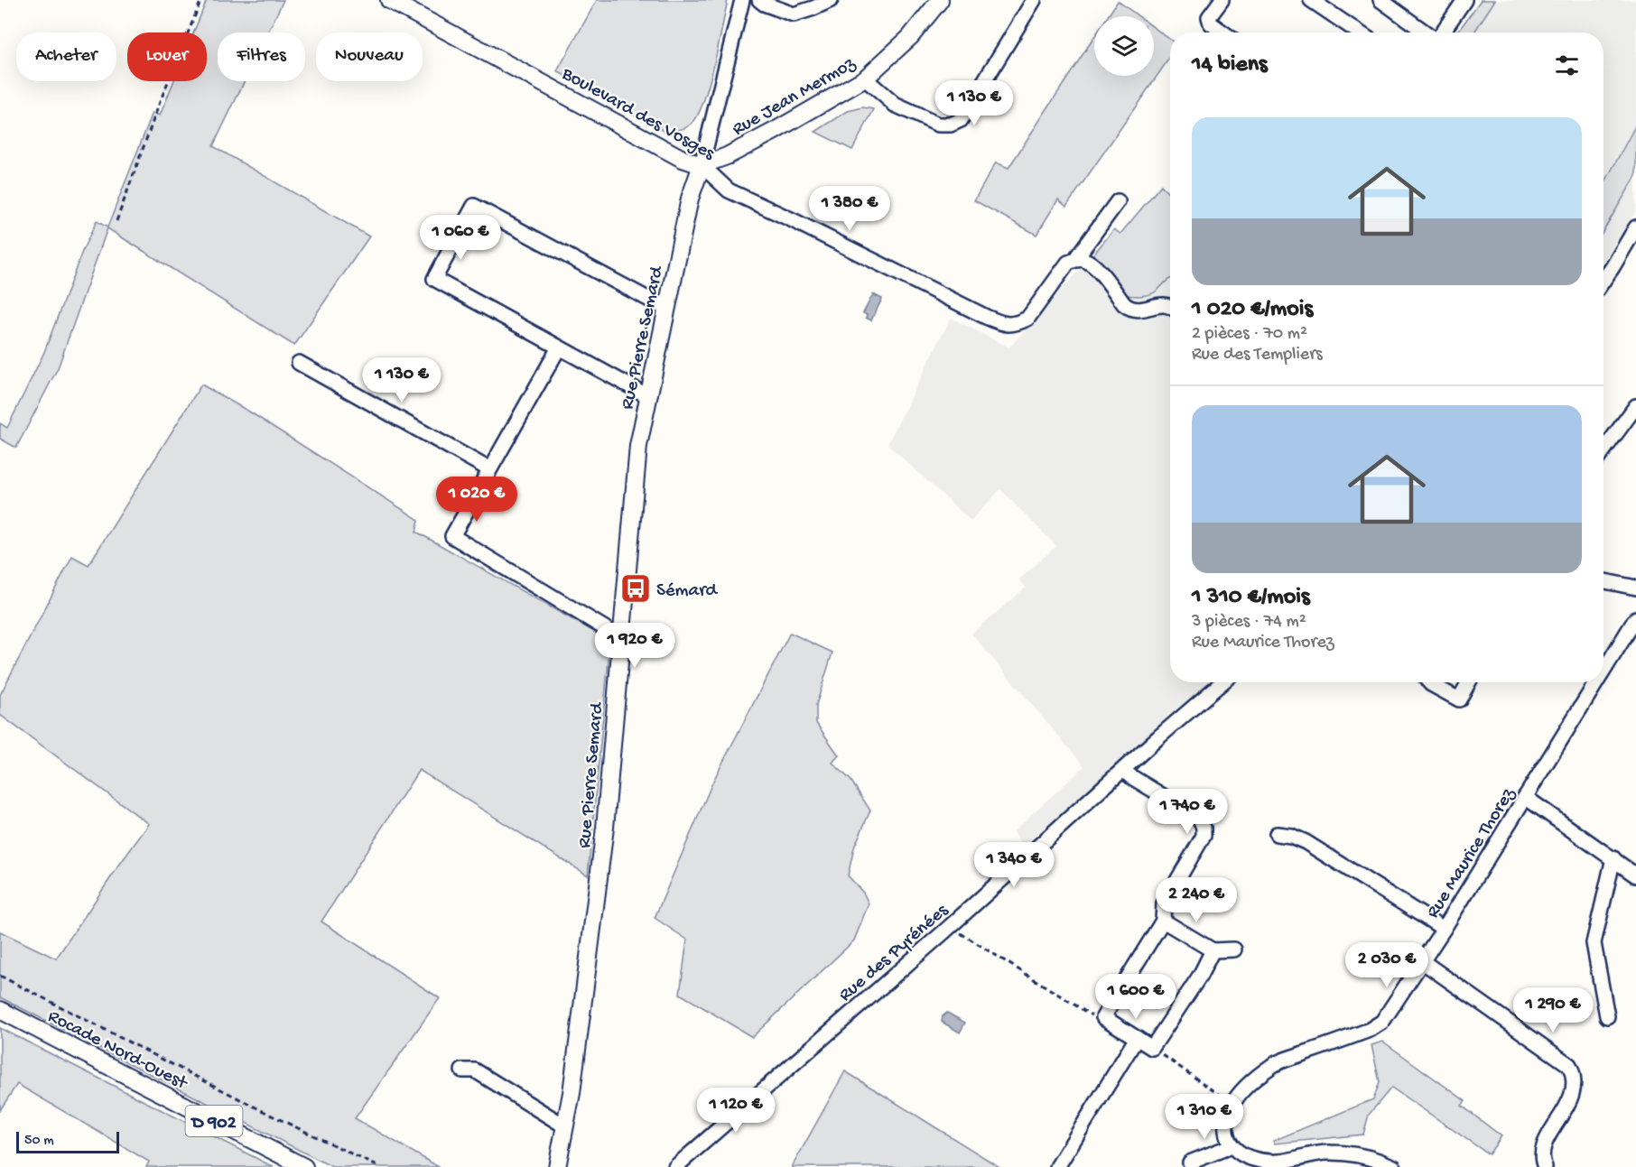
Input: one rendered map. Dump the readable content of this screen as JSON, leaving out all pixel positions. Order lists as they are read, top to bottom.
{
  "streets": {
    "main road": [
      "Rue Jean Mermoz",
      "Boulevard des Vosges",
      "Rue Pierre Semard",
      "Rocade Nord-Ouest",
      "D 902"
    ],
    "street": ["Rue Maurice Thorez", "Rue des Pyrénées"]
  },
  "crossings": [
    ["Rue Jean Mermoz", "Boulevard des Vosges"],
    ["Rue Jean Mermoz", "Rue Pierre Semard"],
    ["Boulevard des Vosges", "Rue Pierre Semard"]
  ],
  "places": {
    "bus stop": ["Sémard"]
  },
  "scale_bar": "50 m",
  "page": {
    "chip": [
      "Acheter",
      "Louer",
      "Filtres",
      "Nouveau"
    ],
    "heading": "14 biens",
    "price": [
      "1 130 €",
      "1 380 €",
      "1 060 €",
      "1 130 €",
      "1 020 €",
      "1 920 €",
      "1 740 €",
      "1 340 €",
      "2 240 €",
      "2 030 €",
      "1 600 €",
      "1 290 €",
      "1 120 €",
      "1 310 €"
    ],
    "list": [
      {
        "name": "1 020 €/mois",
        "note": "2 pièces · 70 m² · Rue des Templiers"
      },
      {
        "name": "1 310 €/mois",
        "note": "3 pièces · 74 m² · Rue Maurice Thorez"
      }
    ],
    "scale": "50 m"
  }
}
